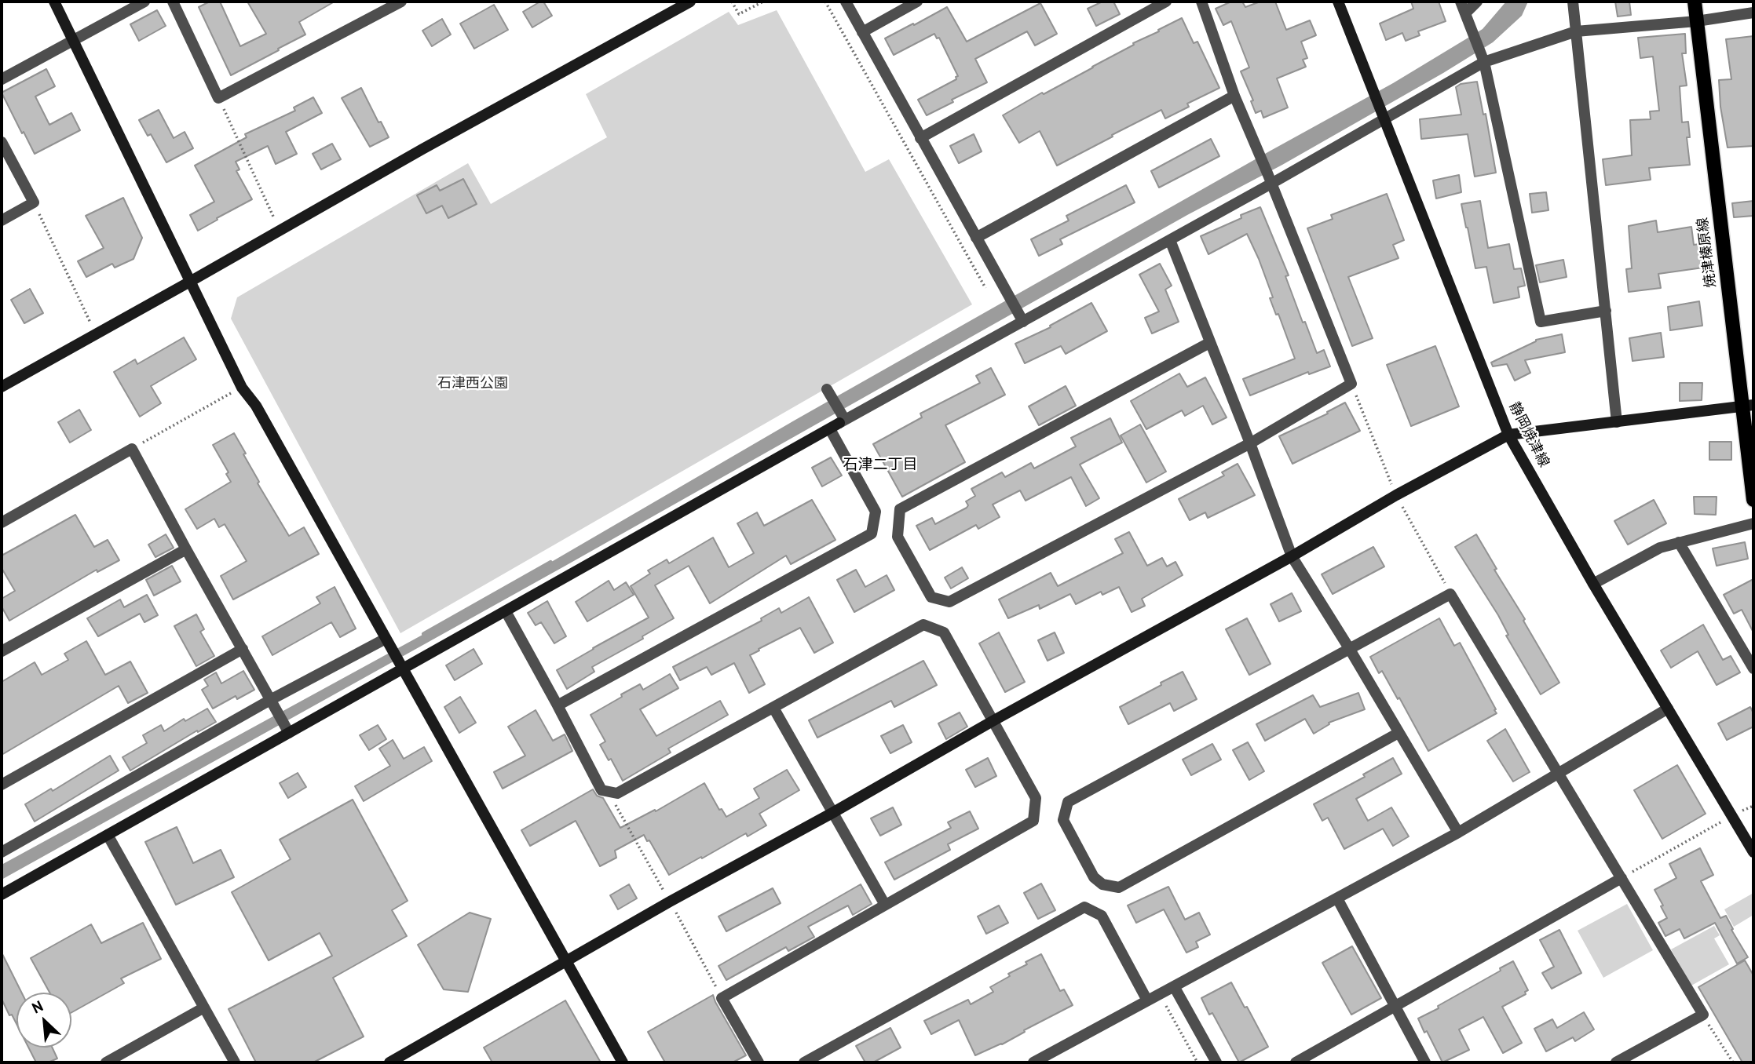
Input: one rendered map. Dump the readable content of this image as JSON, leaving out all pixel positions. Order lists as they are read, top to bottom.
{
  "streets": {
    "main road": ["焼津榛原線"],
    "street": ["静岡焼津線"]
  },
  "districts": ["石津二丁目"],
  "parks": ["石津西公園"],
  "north": "top left"
}
